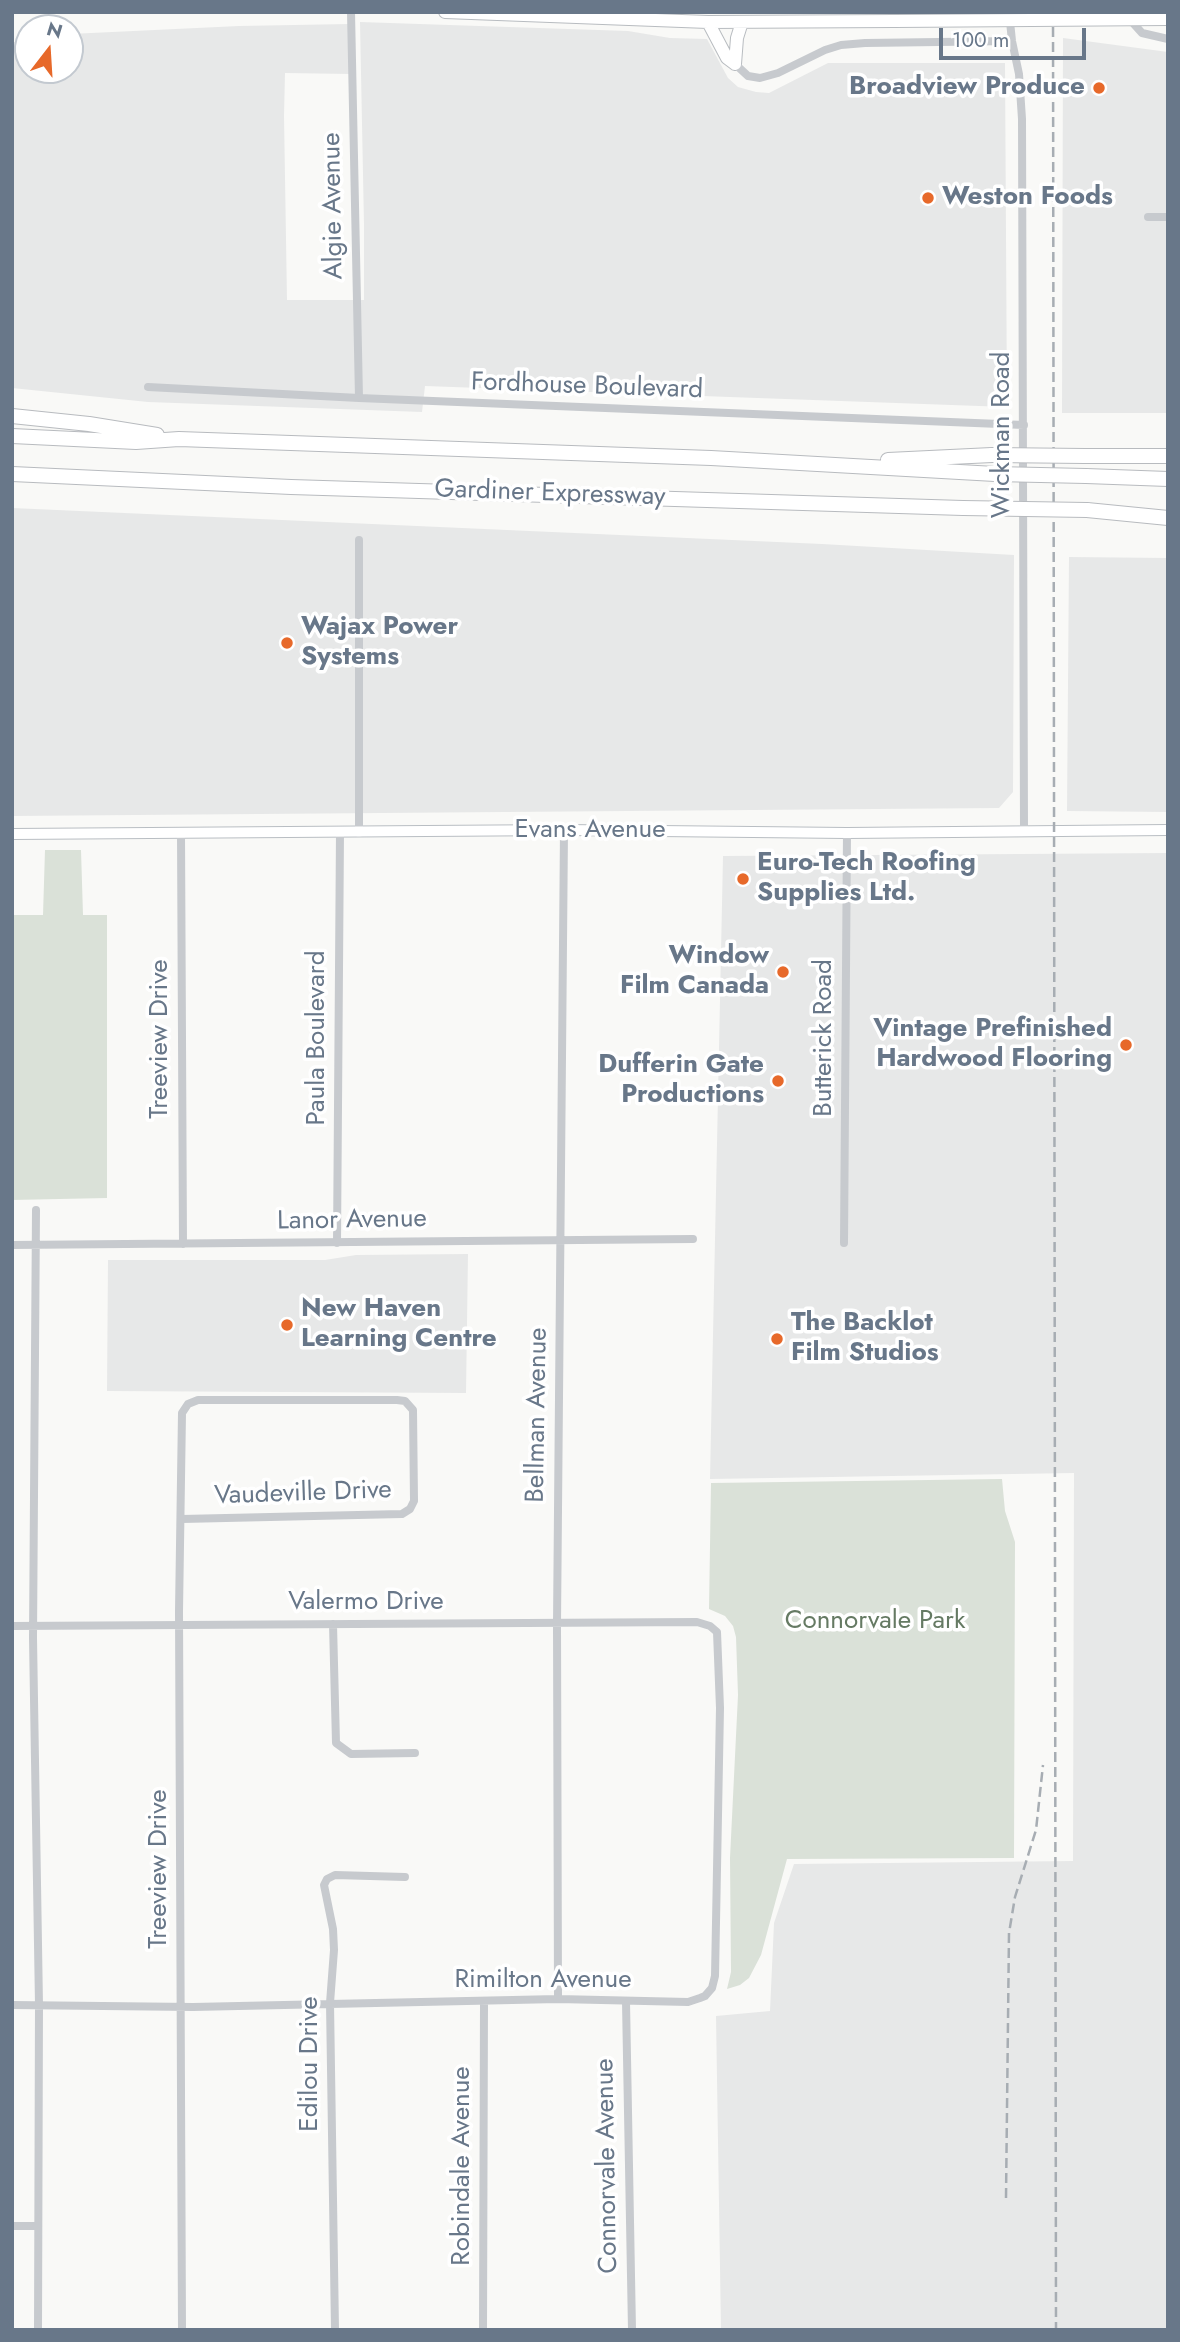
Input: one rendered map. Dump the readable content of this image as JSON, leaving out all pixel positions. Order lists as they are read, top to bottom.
{
  "streets": {
    "highway": ["Gardiner Expressway"],
    "main road": ["Evans Avenue"],
    "street": [
      "Algie Avenue",
      "Fordhouse Boulevard",
      "Wickman Road",
      "Paula Boulevard",
      "Butterick Road",
      "Treeview Drive",
      "Lanor Avenue",
      "Bellman Avenue",
      "Vaudeville Drive",
      "Valermo Drive",
      "Rimilton Avenue",
      "Edilou Drive",
      "Robindale Avenue",
      "Connorvale Avenue"
    ]
  },
  "crossings": [
    ["Algie Avenue", "Fordhouse Boulevard"],
    ["Fordhouse Boulevard", "Wickman Road"],
    ["Wickman Road", "Evans Avenue"],
    ["Evans Avenue", "Paula Boulevard"],
    ["Evans Avenue", "Butterick Road"],
    ["Evans Avenue", "Treeview Drive"],
    ["Evans Avenue", "Bellman Avenue"],
    ["Paula Boulevard", "Lanor Avenue"],
    ["Treeview Drive", "Lanor Avenue"],
    ["Treeview Drive", "Vaudeville Drive"],
    ["Treeview Drive", "Valermo Drive"],
    ["Treeview Drive", "Rimilton Avenue"],
    ["Lanor Avenue", "Bellman Avenue"],
    ["Bellman Avenue", "Valermo Drive"],
    ["Bellman Avenue", "Rimilton Avenue"],
    ["Valermo Drive", "Rimilton Avenue"],
    ["Rimilton Avenue", "Edilou Drive"],
    ["Rimilton Avenue", "Robindale Avenue"],
    ["Rimilton Avenue", "Connorvale Avenue"]
  ],
  "parks": ["Connorvale Park"],
  "places": [
    "Broadview Produce",
    "Weston Foods",
    "Wajax Power Systems",
    "Euro-Tech Roofing Supplies Ltd.",
    "Window Film Canada",
    "Vintage Prefinished Hardwood Flooring",
    "Dufferin Gate Productions",
    "New Haven Learning Centre",
    "The Backlot Film Studios"
  ],
  "scale_bar": "100 m",
  "north": "top"
}
